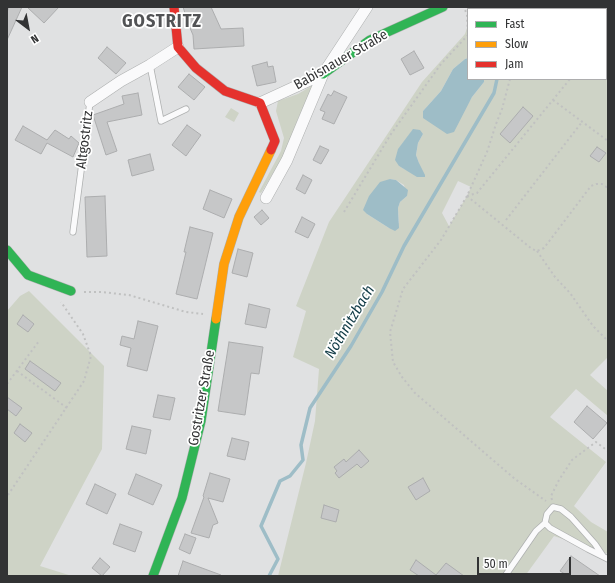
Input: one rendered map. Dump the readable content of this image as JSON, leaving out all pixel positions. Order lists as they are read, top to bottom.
{
  "streets": {
    "street": ["Babisnauer Straße", "Altgostritz", "Gostritzer Straße"]
  },
  "crossings": [
    ["Babisnauer Straße", "Gostritzer Straße"]
  ],
  "districts": ["GOSTRITZ"],
  "water": ["Nöthnitzbach"],
  "legend": ["Fast", "Slow", "Jam"],
  "scale_bar": "50 m",
  "north": "bottom right"
}
